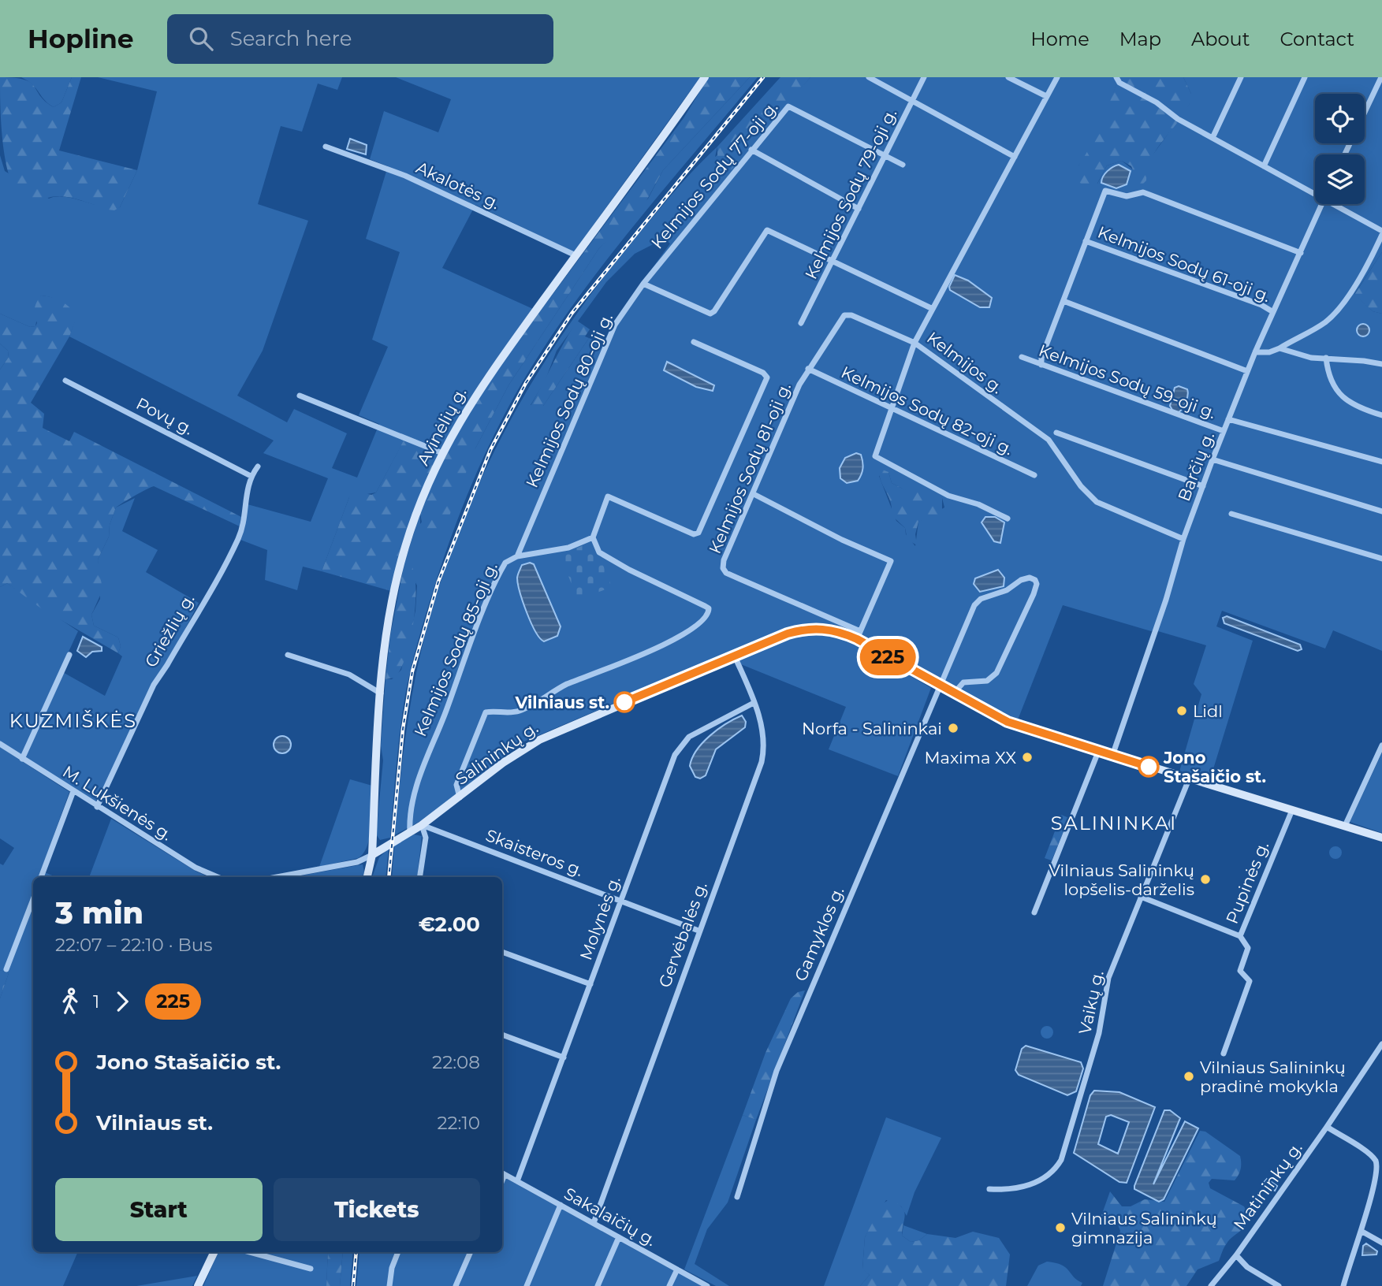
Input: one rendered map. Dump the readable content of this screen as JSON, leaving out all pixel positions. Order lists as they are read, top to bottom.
{
  "streets": {
    "main road": ["Avinėlių g.", "Salininkų g."],
    "street": [
      "Kelmijos Sodų 77-oji g.",
      "Akalotės g.",
      "Kelmijos Sodų 79-oji g.",
      "Kelmijos Sodų 61-oji g.",
      "Kelmijos g.",
      "Kelmijos Sodų 59-oji g.",
      "Kelmijos Sodų 80-oji g.",
      "Kelmijos Sodų 82-oji g.",
      "Povų g.",
      "Barčių g.",
      "Kelmijos Sodų 81-oji g.",
      "Griežlių g.",
      "Kelmijos Sodų 85-oji g.",
      "M. Lukšienės g.",
      "Skaisteros g.",
      "Pupinės g.",
      "Molynės g.",
      "Gamyklos g.",
      "Gervėbalės g.",
      "Vaikų g.",
      "Matininkų g.",
      "Sakalaičių g."
    ]
  },
  "crossings": [
    ["Kelmijos Sodų 77-oji g.", "Kelmijos Sodų 79-oji g."],
    ["Kelmijos Sodų 77-oji g.", "Kelmijos Sodų 80-oji g."],
    ["Akalotės g.", "Avinėlių g."],
    ["Kelmijos Sodų 61-oji g.", "Barčių g."],
    ["Kelmijos g.", "Barčių g."],
    ["Kelmijos g.", "Kelmijos Sodų 81-oji g."],
    ["Kelmijos Sodų 59-oji g.", "Barčių g."],
    ["Kelmijos Sodų 80-oji g.", "Kelmijos Sodų 85-oji g."],
    ["Kelmijos Sodų 82-oji g.", "Kelmijos Sodų 81-oji g."],
    ["Povų g.", "Griežlių g."],
    ["Avinėlių g.", "Salininkų g."],
    ["Barčių g.", "Salininkų g."],
    ["Kelmijos Sodų 81-oji g.", "Salininkų g."],
    ["Griežlių g.", "M. Lukšienės g."],
    ["Kelmijos Sodų 85-oji g.", "Salininkų g."],
    ["Salininkų g.", "Skaisteros g."],
    ["Salininkų g.", "Pupinės g."],
    ["Salininkų g.", "Gamyklos g."],
    ["Salininkų g.", "Gervėbalės g."],
    ["Salininkų g.", "Vaikų g."],
    ["Skaisteros g.", "Molynės g."],
    ["Skaisteros g.", "Gervėbalės g."],
    ["Molynės g.", "Gervėbalės g."],
    ["Molynės g.", "Sakalaičių g."],
    ["Gervėbalės g.", "Sakalaičių g."]
  ],
  "districts": ["KUZMIŠKĖS", "SALININKAI"],
  "places": [
    "Vilniaus st.",
    "Lidl",
    "Norfa - Salininkai",
    "Maxima XX",
    "Jono Stašaičio st.",
    "Vilniaus Salininkų lopšelis-darželis",
    "Vilniaus Salininkų pradinė mokykla",
    "Vilniaus Salininkų gimnazija"
  ],
  "lines": ["bus line 225"],
  "page": {
    "header": "Hopline",
    "search": "Search here",
    "nav": [
      "Home",
      "Map",
      "About",
      "Contact"
    ],
    "on_map": "225",
    "heading": ["3 min", "22:07 – 22:10 · Bus", "€2.00"],
    "legs": ["1", "225"],
    "list": [
      {
        "name": "Jono Stašaičio st.",
        "value": "22:08"
      },
      {
        "name": "Vilniaus st.",
        "value": "22:10"
      }
    ],
    "buttons": ["Start", "Tickets"]
  }
}
